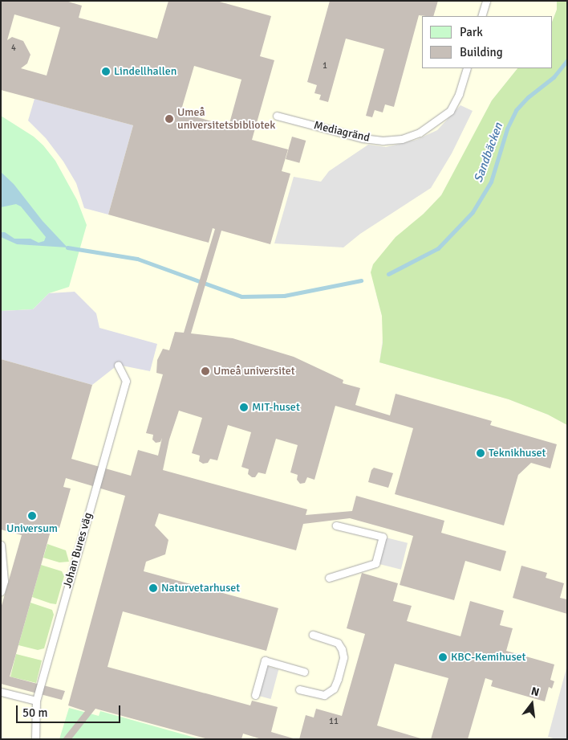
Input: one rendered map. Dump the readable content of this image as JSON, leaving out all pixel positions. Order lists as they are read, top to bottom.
{
  "streets": {
    "lane": ["Mediagränd", "Johan Bures väg"]
  },
  "water": ["Sandbäcken"],
  "places": [
    "Lindellhallen",
    "Umeå universitetsbibliotek",
    "Umeå universitet",
    "MIT-huset",
    "Teknikhuset",
    "Universum",
    "Naturvetarhuset",
    "KBC-Kemihuset"
  ],
  "house_numbers": ["4", "1", "11"],
  "legend": ["Park", "Building"],
  "scale_bar": "50 m",
  "north": "top"
}
